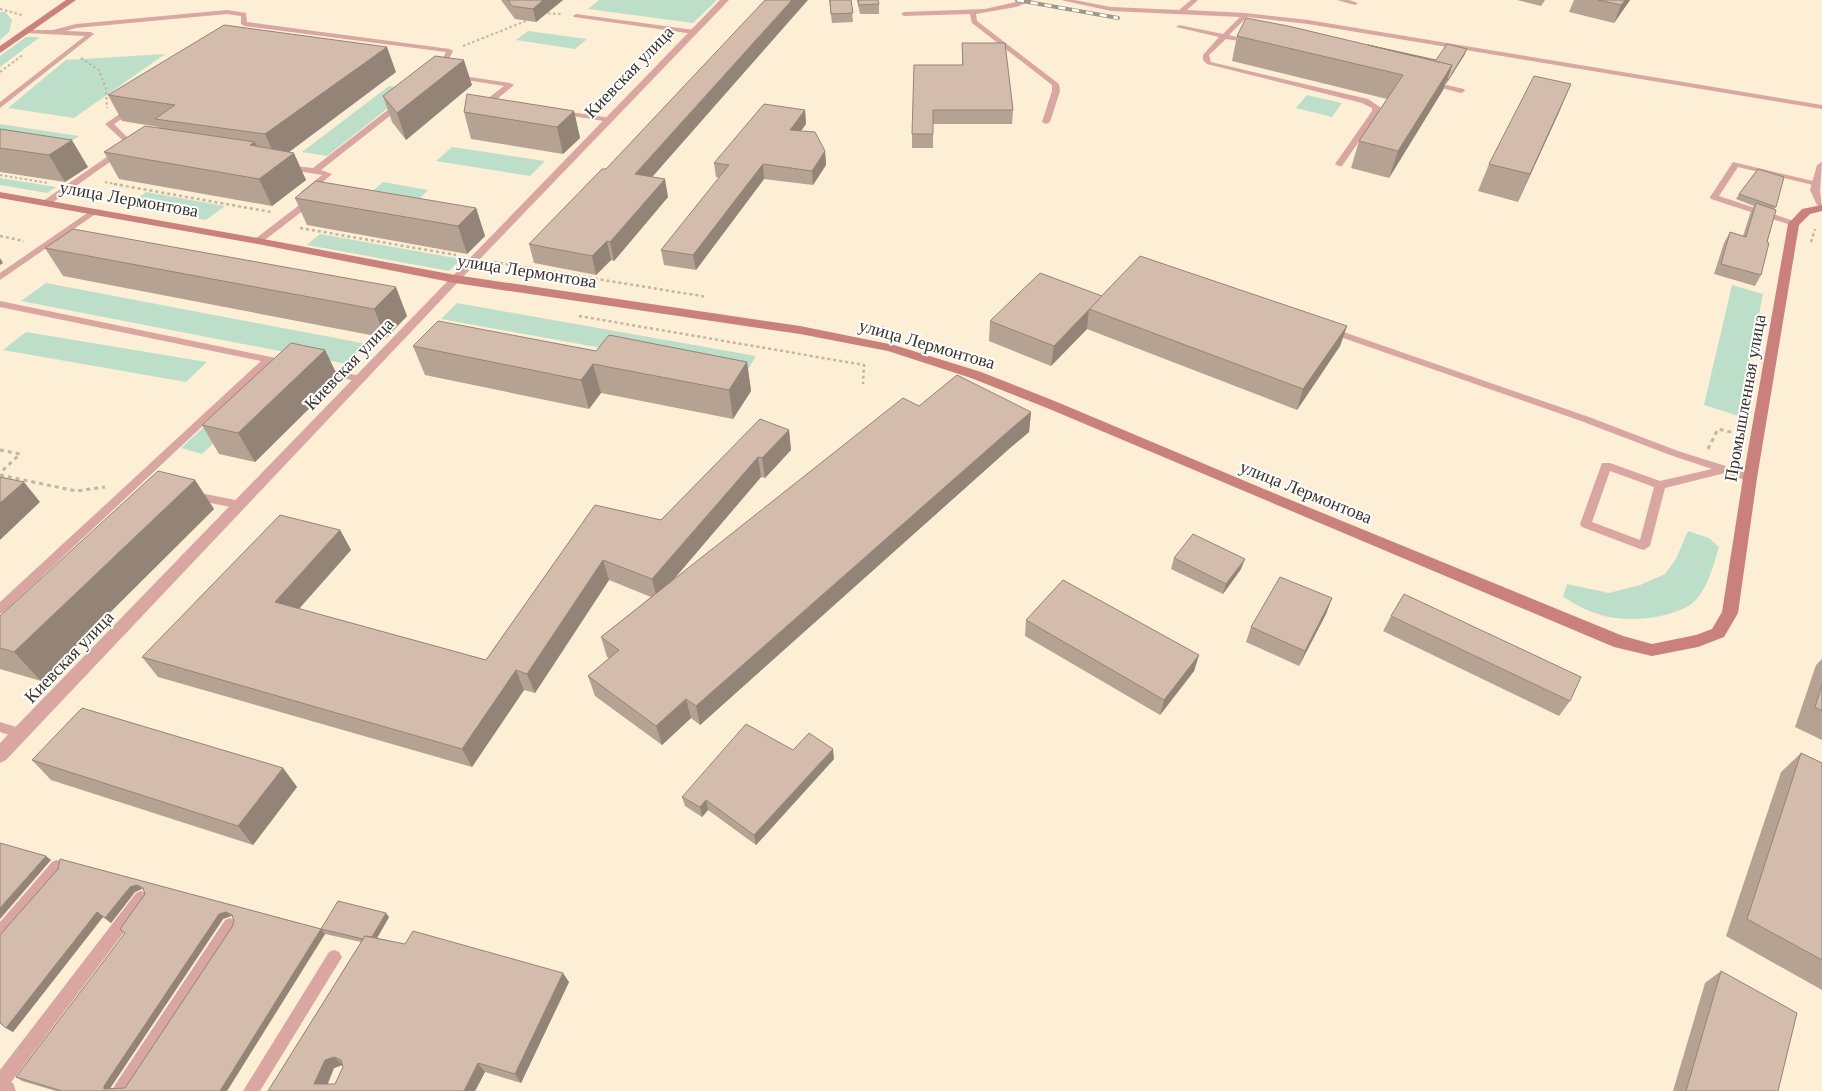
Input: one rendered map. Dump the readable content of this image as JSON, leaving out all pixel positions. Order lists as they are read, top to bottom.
{
  "streets": {
    "street": ["Киевская улица", "улица Лермонтова", "Промышленная улица"]
  },
  "crossings": [
    ["Киевская улица", "улица Лермонтова"],
    ["улица Лермонтова", "Промышленная улица"]
  ]
}
